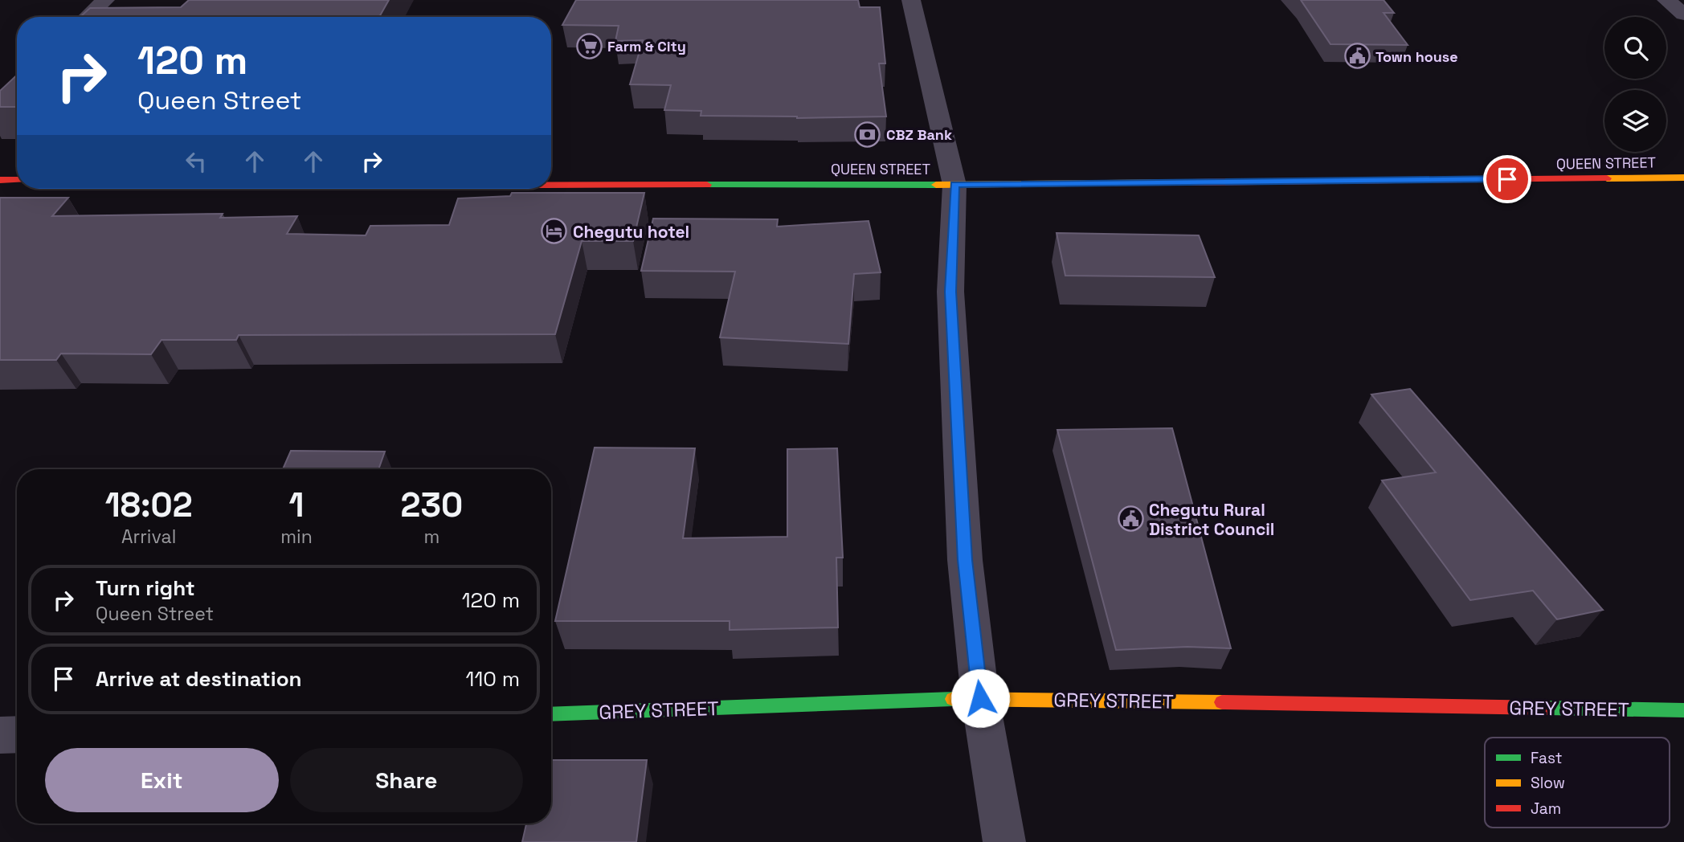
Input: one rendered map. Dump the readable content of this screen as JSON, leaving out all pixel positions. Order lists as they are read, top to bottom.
{
  "streets": {
    "main road": ["QUEEN STREET", "GREY STREET"]
  },
  "places": {
    "supermarket": ["Farm & City"],
    "public building": ["Town house", "Chegutu Rural District Council"],
    "bank": ["CBZ Bank"],
    "hotel": ["Chegutu hotel"]
  },
  "legend": ["Fast", "Slow", "Jam"],
  "page": {
    "turn": ["120 m", "Queen Street"],
    "eta": [
      "18:02",
      "Arrival",
      "1",
      "min",
      "230",
      "m"
    ],
    "list": [
      {
        "name": "Turn right",
        "note": "Queen Street",
        "value": "120 m"
      },
      {
        "name": "Arrive at destination",
        "value": "110 m"
      }
    ],
    "buttons": ["Exit", "Share"]
  }
}
